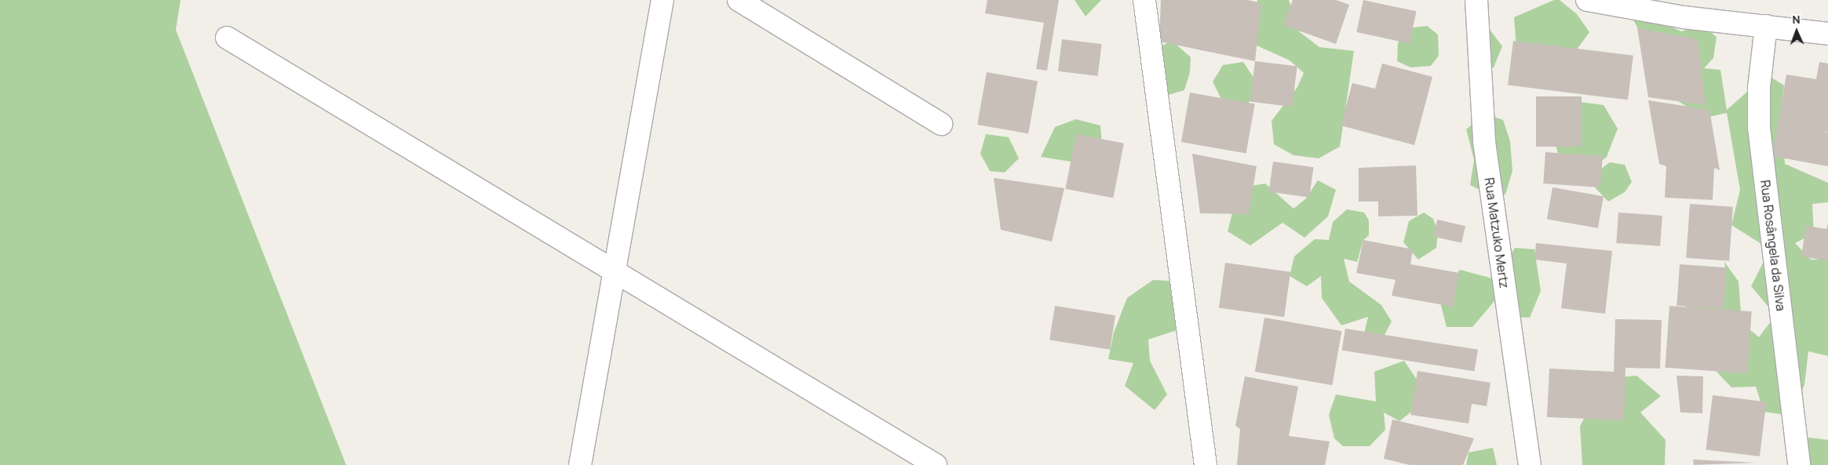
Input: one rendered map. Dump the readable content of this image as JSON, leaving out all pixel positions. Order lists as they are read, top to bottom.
{
  "streets": {
    "street": ["Rua Matzuko Mertz", "Rua Rosângela da Silva"]
  },
  "north": "top"
}
